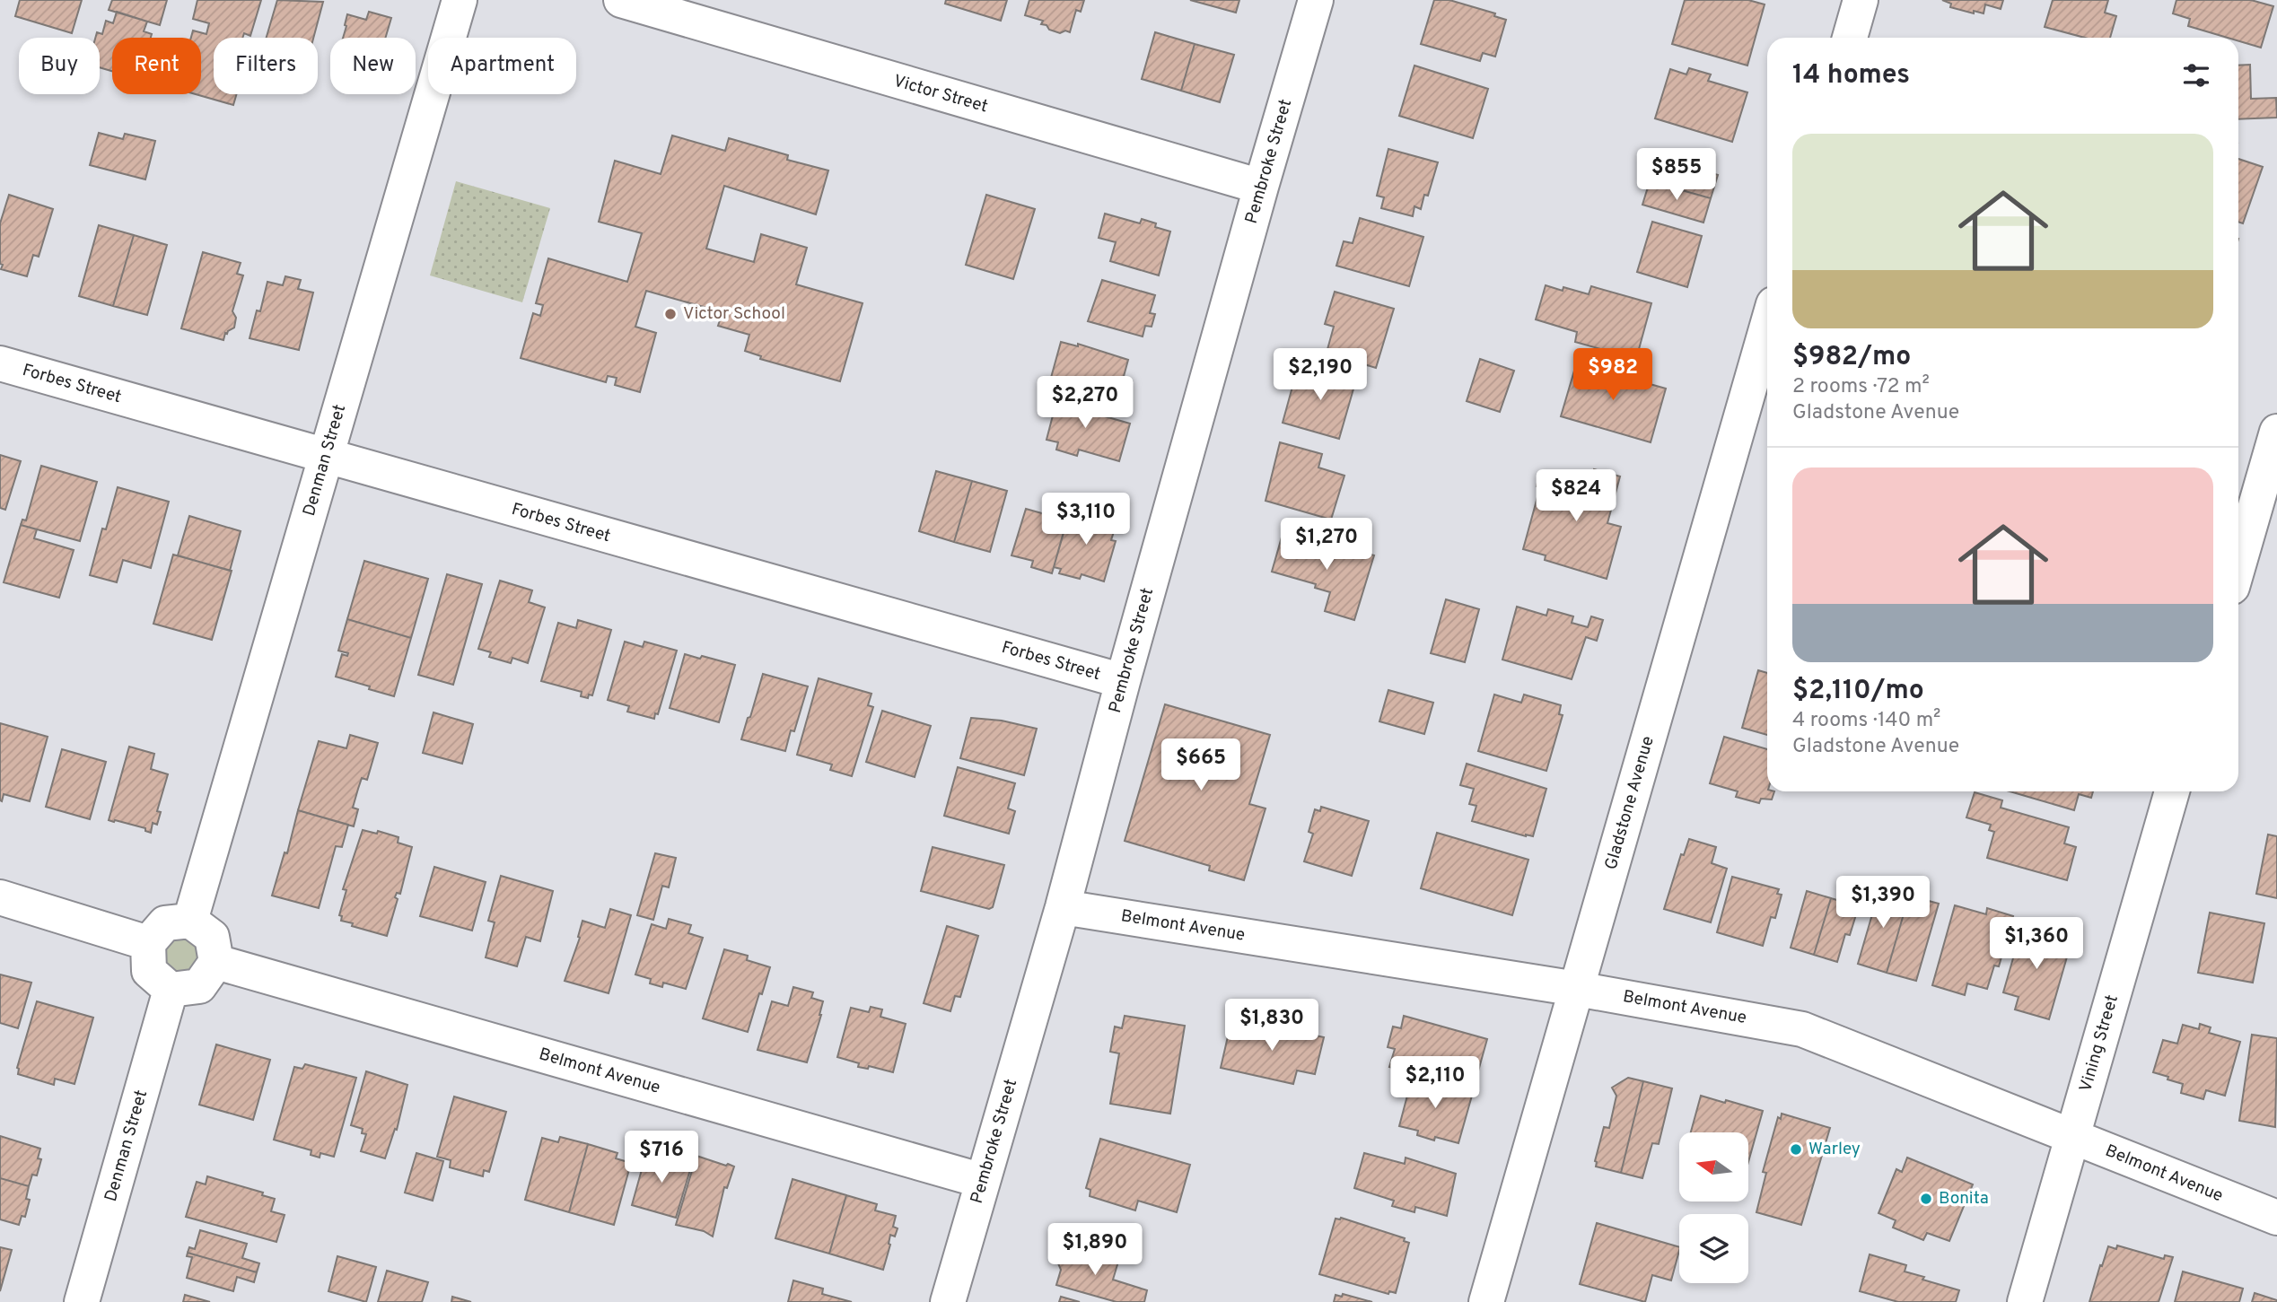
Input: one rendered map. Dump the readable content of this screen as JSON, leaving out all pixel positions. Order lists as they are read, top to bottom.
{
  "streets": {
    "street": [
      "Victor Street",
      "Pembroke Street",
      "Forbes Street",
      "Denman Street",
      "Gladstone Avenue",
      "Belmont Avenue",
      "Vining Street"
    ]
  },
  "crossings": [
    ["Victor Street", "Pembroke Street"],
    ["Pembroke Street", "Forbes Street"],
    ["Pembroke Street", "Belmont Avenue"],
    ["Forbes Street", "Denman Street"],
    ["Denman Street", "Belmont Avenue"],
    ["Gladstone Avenue", "Belmont Avenue"],
    ["Belmont Avenue", "Vining Street"]
  ],
  "places": ["Victor School", "Warley", "Bonita"],
  "north": "left",
  "page": {
    "chip": [
      "Buy",
      "Rent",
      "Filters",
      "New",
      "Apartment"
    ],
    "heading": "14 homes",
    "list": [
      {
        "name": "$982/mo",
        "note": "2 rooms · 72 m² · Gladstone Avenue"
      },
      {
        "name": "$2,110/mo",
        "note": "4 rooms · 140 m² · Gladstone Avenue"
      }
    ],
    "price": [
      "$855",
      "$2,190",
      "$982",
      "$2,270",
      "$824",
      "$3,110",
      "$1,270",
      "$665",
      "$1,390",
      "$1,360",
      "$1,830",
      "$2,110",
      "$716",
      "$1,890"
    ]
  }
}
